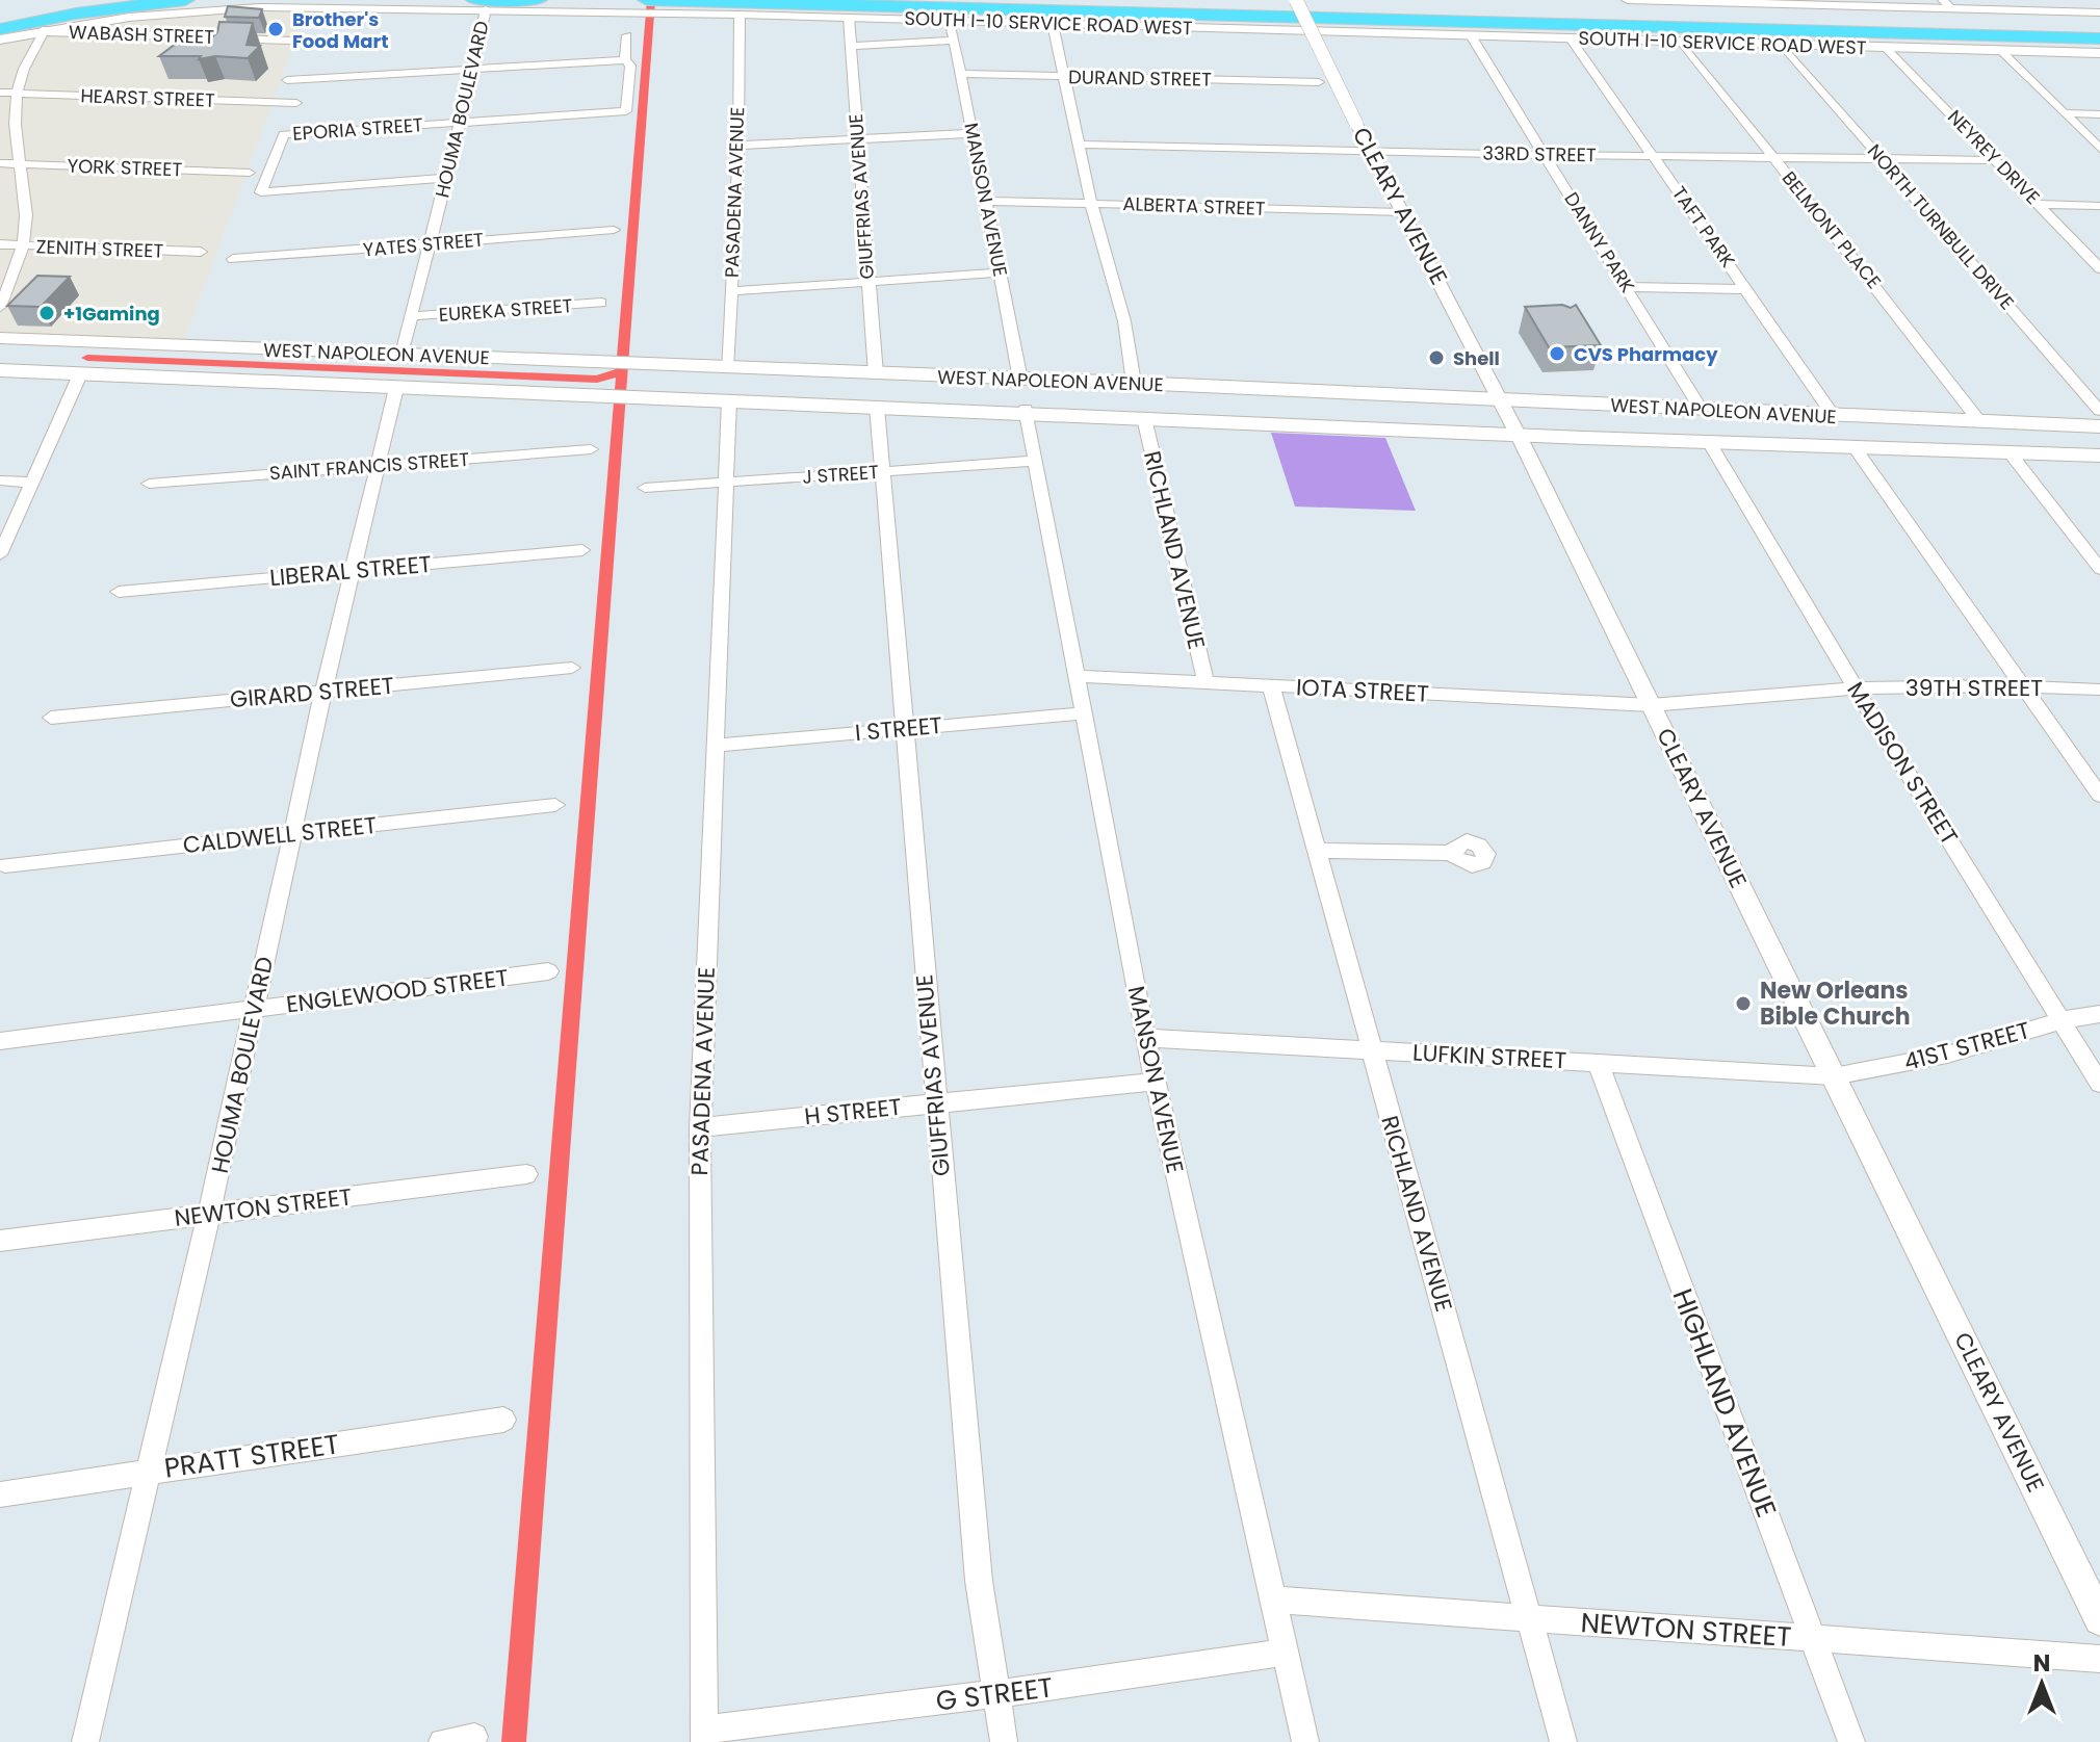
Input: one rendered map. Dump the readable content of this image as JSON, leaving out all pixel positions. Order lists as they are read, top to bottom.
{
  "streets": {
    "main road": ["WEST NAPOLEON AVENUE"],
    "street": [
      "SOUTH I-10 SERVICE ROAD WEST",
      "WABASH STREET",
      "DURAND STREET",
      "HEARST STREET",
      "HOUMA BOULEVARD",
      "EPORIA STREET",
      "33RD STREET",
      "NEYREY DRIVE",
      "YORK STREET",
      "PASADENA AVENUE",
      "GIUFFRIAS AVENUE",
      "MANSON AVENUE",
      "ALBERTA STREET",
      "CLEARY AVENUE",
      "TAFT PARK",
      "NORTH TURNBULL DRIVE",
      "BELMONT PLACE",
      "DANNY PARK",
      "YATES STREET",
      "ZENITH STREET",
      "EUREKA STREET",
      "SAINT FRANCIS STREET",
      "J STREET",
      "RICHLAND AVENUE",
      "LIBERAL STREET",
      "39TH STREET",
      "IOTA STREET",
      "GIRARD STREET",
      "I STREET",
      "MADISON STREET",
      "CALDWELL STREET",
      "ENGLEWOOD STREET",
      "41ST STREET",
      "LUFKIN STREET",
      "H STREET",
      "NEWTON STREET",
      "HIGHLAND AVENUE",
      "PRATT STREET",
      "G STREET"
    ]
  },
  "crossings": [
    ["SOUTH I-10 SERVICE ROAD WEST", "NEYREY DRIVE"],
    ["SOUTH I-10 SERVICE ROAD WEST", "PASADENA AVENUE"],
    ["SOUTH I-10 SERVICE ROAD WEST", "GIUFFRIAS AVENUE"],
    ["SOUTH I-10 SERVICE ROAD WEST", "MANSON AVENUE"],
    ["SOUTH I-10 SERVICE ROAD WEST", "TAFT PARK"],
    ["SOUTH I-10 SERVICE ROAD WEST", "NORTH TURNBULL DRIVE"],
    ["SOUTH I-10 SERVICE ROAD WEST", "BELMONT PLACE"],
    ["SOUTH I-10 SERVICE ROAD WEST", "DANNY PARK"],
    ["DURAND STREET", "MANSON AVENUE"],
    ["HOUMA BOULEVARD", "EPORIA STREET"],
    ["HOUMA BOULEVARD", "YATES STREET"],
    ["HOUMA BOULEVARD", "EUREKA STREET"],
    ["HOUMA BOULEVARD", "WEST NAPOLEON AVENUE"],
    ["HOUMA BOULEVARD", "SAINT FRANCIS STREET"],
    ["HOUMA BOULEVARD", "LIBERAL STREET"],
    ["HOUMA BOULEVARD", "GIRARD STREET"],
    ["HOUMA BOULEVARD", "CALDWELL STREET"],
    ["HOUMA BOULEVARD", "ENGLEWOOD STREET"],
    ["HOUMA BOULEVARD", "NEWTON STREET"],
    ["HOUMA BOULEVARD", "PRATT STREET"],
    ["33RD STREET", "NEYREY DRIVE"],
    ["33RD STREET", "CLEARY AVENUE"],
    ["33RD STREET", "TAFT PARK"],
    ["33RD STREET", "NORTH TURNBULL DRIVE"],
    ["33RD STREET", "BELMONT PLACE"],
    ["33RD STREET", "DANNY PARK"],
    ["PASADENA AVENUE", "WEST NAPOLEON AVENUE"],
    ["PASADENA AVENUE", "J STREET"],
    ["PASADENA AVENUE", "I STREET"],
    ["PASADENA AVENUE", "H STREET"],
    ["PASADENA AVENUE", "G STREET"],
    ["GIUFFRIAS AVENUE", "WEST NAPOLEON AVENUE"],
    ["GIUFFRIAS AVENUE", "J STREET"],
    ["GIUFFRIAS AVENUE", "I STREET"],
    ["GIUFFRIAS AVENUE", "H STREET"],
    ["GIUFFRIAS AVENUE", "G STREET"],
    ["MANSON AVENUE", "ALBERTA STREET"],
    ["MANSON AVENUE", "WEST NAPOLEON AVENUE"],
    ["MANSON AVENUE", "J STREET"],
    ["MANSON AVENUE", "IOTA STREET"],
    ["MANSON AVENUE", "I STREET"],
    ["MANSON AVENUE", "LUFKIN STREET"],
    ["MANSON AVENUE", "H STREET"],
    ["MANSON AVENUE", "NEWTON STREET"],
    ["MANSON AVENUE", "G STREET"],
    ["ALBERTA STREET", "CLEARY AVENUE"],
    ["CLEARY AVENUE", "WEST NAPOLEON AVENUE"],
    ["CLEARY AVENUE", "39TH STREET"],
    ["CLEARY AVENUE", "IOTA STREET"],
    ["CLEARY AVENUE", "41ST STREET"],
    ["CLEARY AVENUE", "LUFKIN STREET"],
    ["TAFT PARK", "WEST NAPOLEON AVENUE"],
    ["BELMONT PLACE", "WEST NAPOLEON AVENUE"],
    ["DANNY PARK", "WEST NAPOLEON AVENUE"],
    ["WEST NAPOLEON AVENUE", "RICHLAND AVENUE"],
    ["WEST NAPOLEON AVENUE", "MADISON STREET"],
    ["RICHLAND AVENUE", "IOTA STREET"],
    ["RICHLAND AVENUE", "LUFKIN STREET"],
    ["RICHLAND AVENUE", "NEWTON STREET"],
    ["39TH STREET", "IOTA STREET"],
    ["39TH STREET", "MADISON STREET"],
    ["MADISON STREET", "41ST STREET"],
    ["41ST STREET", "LUFKIN STREET"],
    ["LUFKIN STREET", "HIGHLAND AVENUE"],
    ["NEWTON STREET", "HIGHLAND AVENUE"]
  ],
  "places": [
    "Brother's Food Mart",
    "+1Gaming",
    "CVS Pharmacy",
    "Shell",
    "New Orleans Bible Church"
  ],
  "north": "top"
}
